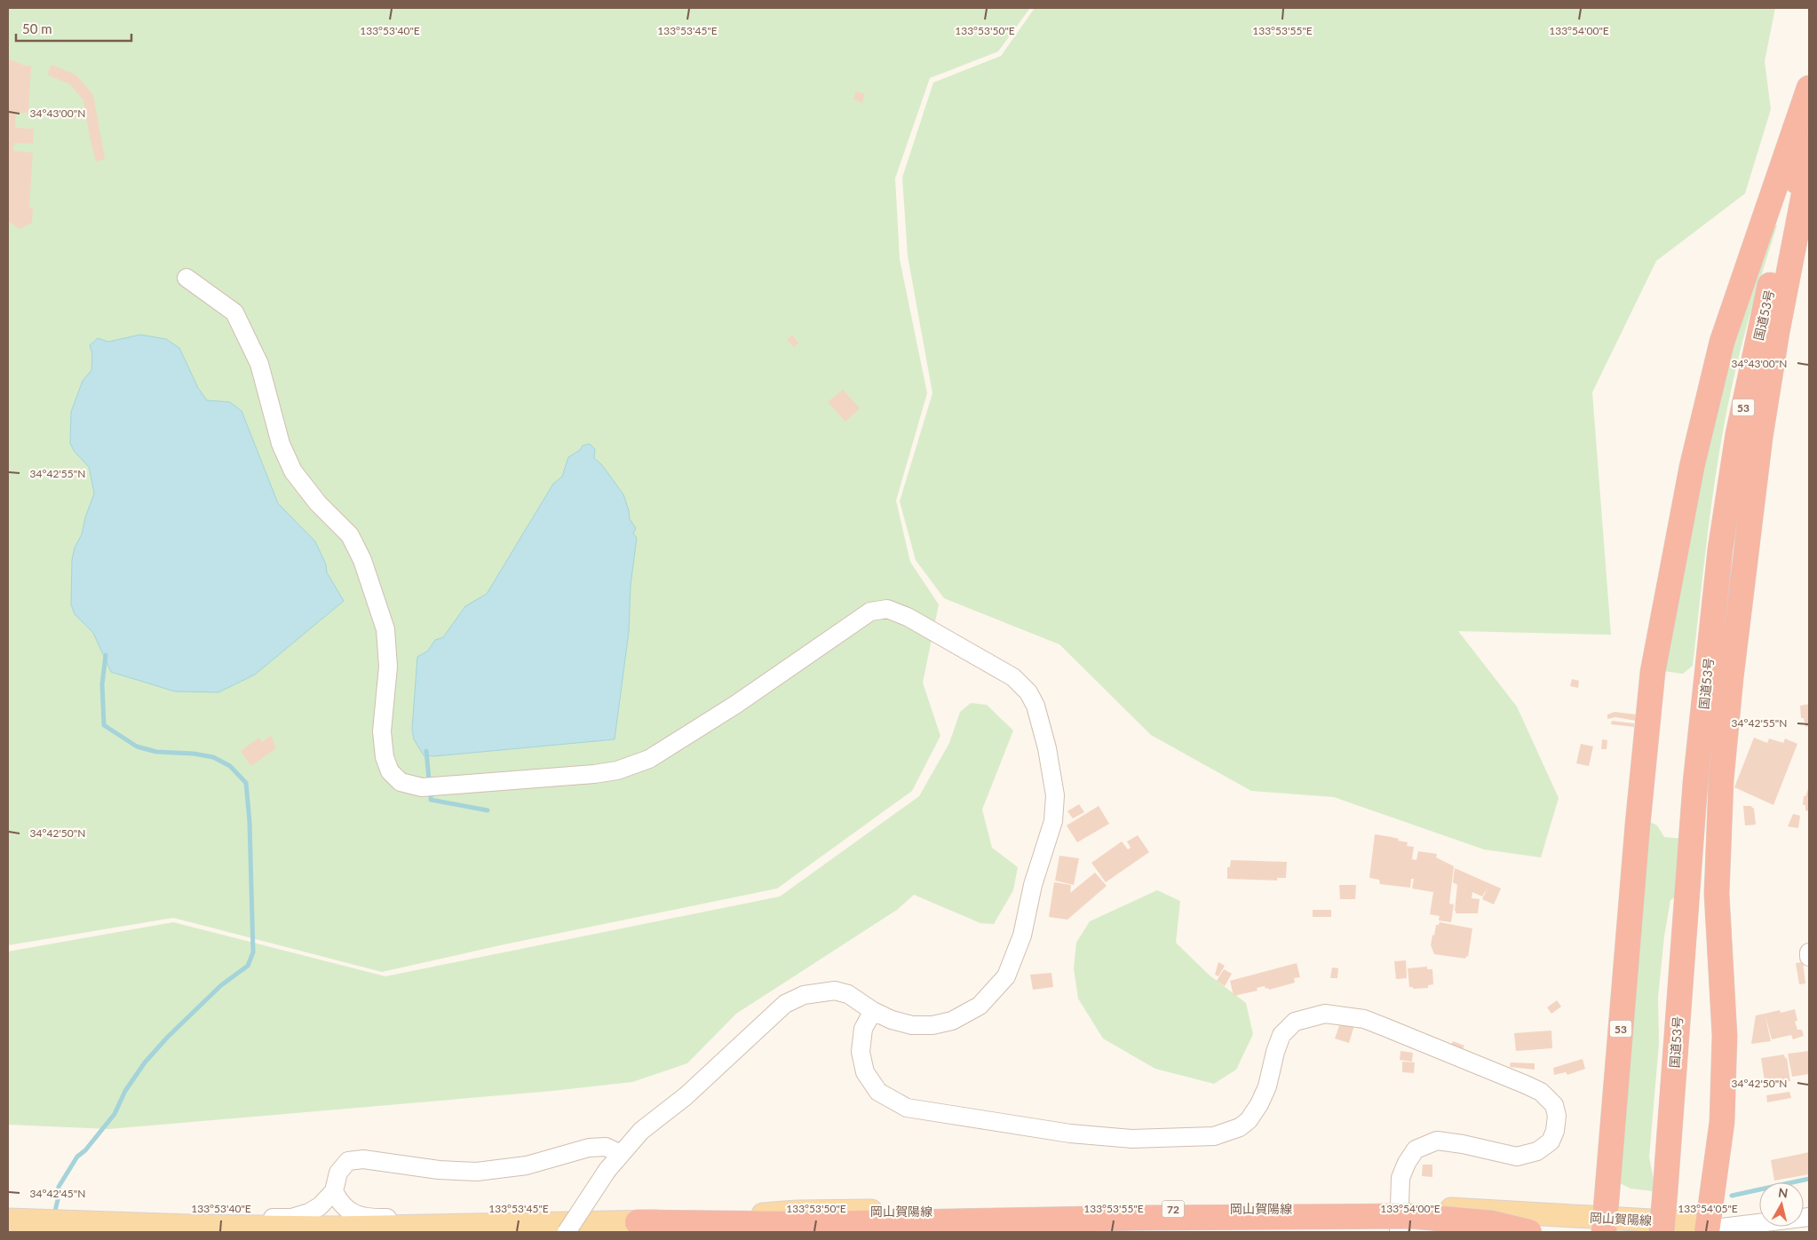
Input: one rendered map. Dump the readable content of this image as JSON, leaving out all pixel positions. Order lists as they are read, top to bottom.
{
  "streets": {
    "highway": ["国道53号", "53", "72"],
    "main road": ["岡山賀陽線"]
  },
  "crossings": [
    ["53", "岡山賀陽線"],
    ["岡山賀陽線", "72"]
  ],
  "scale_bar": "50 m",
  "north": "top",
  "coordinates": [
    "133°53'40\"E",
    "133°53'45\"E",
    "133°53'50\"E",
    "133°53'55\"E",
    "133°54'00\"E",
    "34°43'00\"N",
    "34°42'55\"N",
    "34°42'50\"N",
    "34°42'45\"N",
    "133°54'05\"E"
  ]
}
